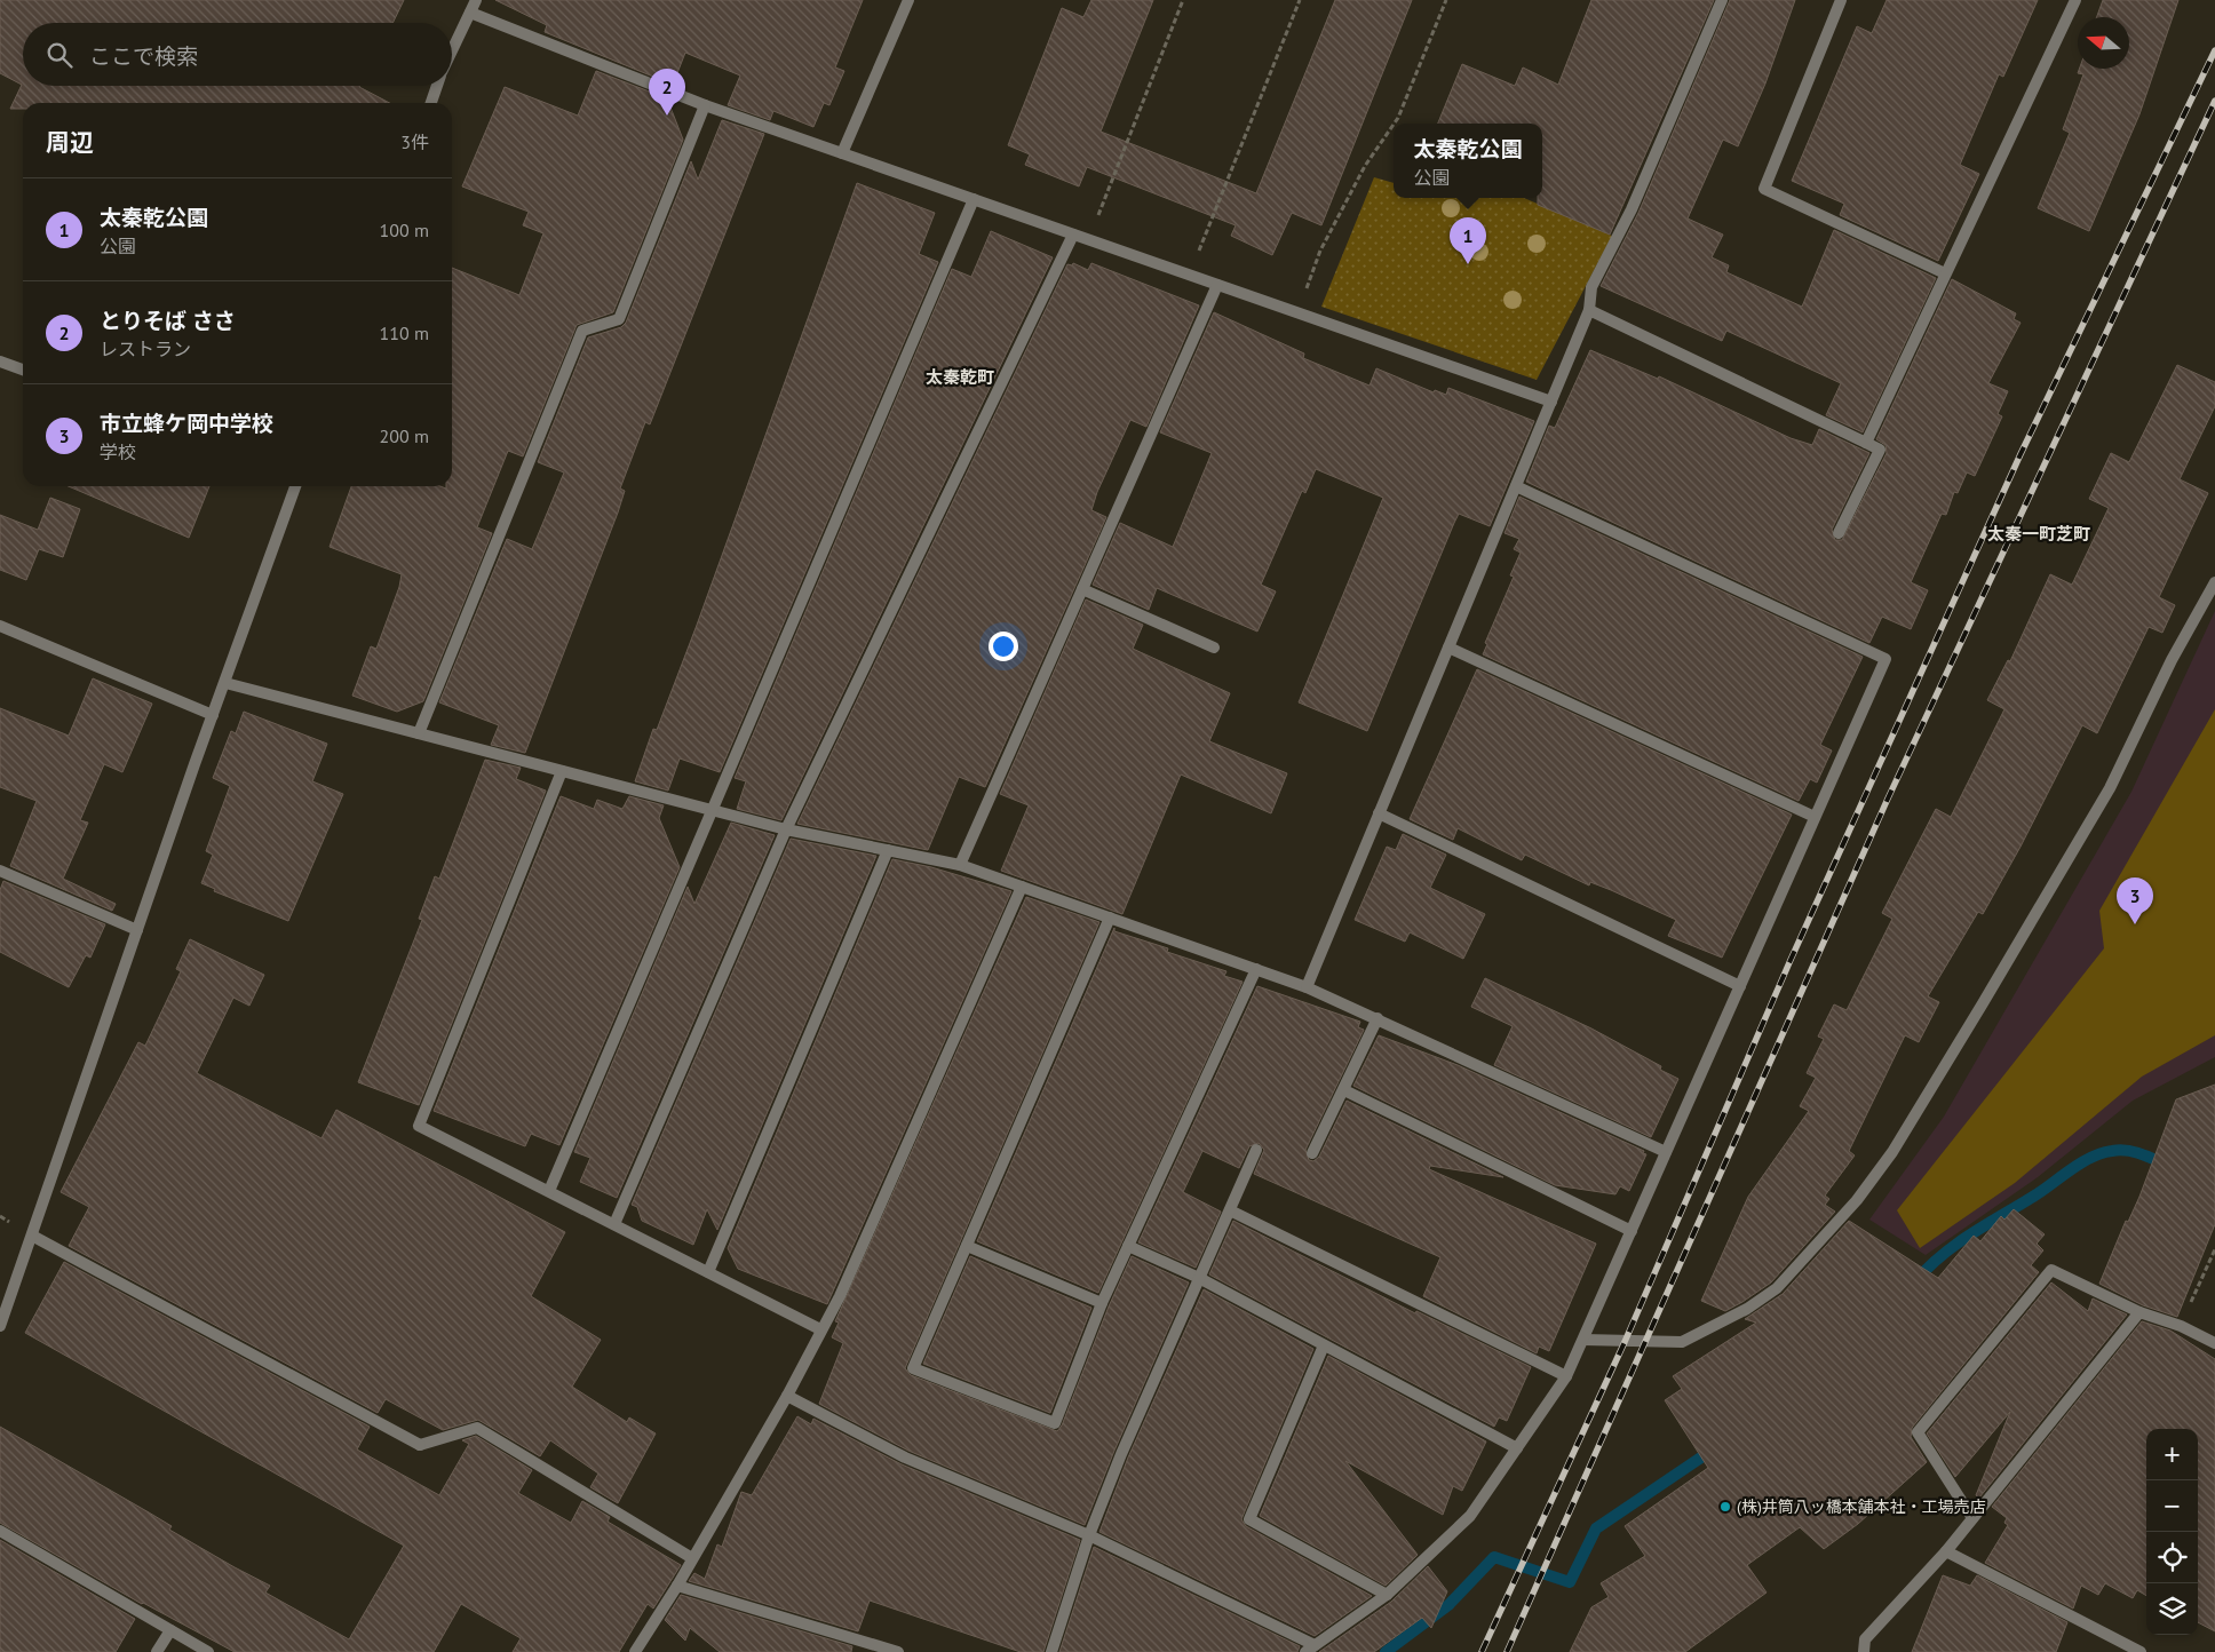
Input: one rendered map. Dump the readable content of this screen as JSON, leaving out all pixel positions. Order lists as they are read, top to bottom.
{
  "districts": ["太秦乾町", "太秦一町芝町"],
  "places": ["(株)井筒八ッ橋本舗本社・工場売店"],
  "north": "left",
  "page": {
    "search": "ここで検索",
    "pins": ["2", "1", "3"],
    "heading": ["周辺", "3件"],
    "popup": ["太秦乾公園", "公園"],
    "list": [
      {
        "mark": "1",
        "name": "太秦乾公園",
        "note": "公園",
        "value": "100 m"
      },
      {
        "mark": "2",
        "name": "とりそば ささ",
        "note": "レストラン",
        "value": "110 m"
      },
      {
        "mark": "3",
        "name": "市立蜂ケ岡中学校",
        "note": "学校",
        "value": "200 m"
      }
    ],
    "map_buttons": ["+", "−"]
  }
}
